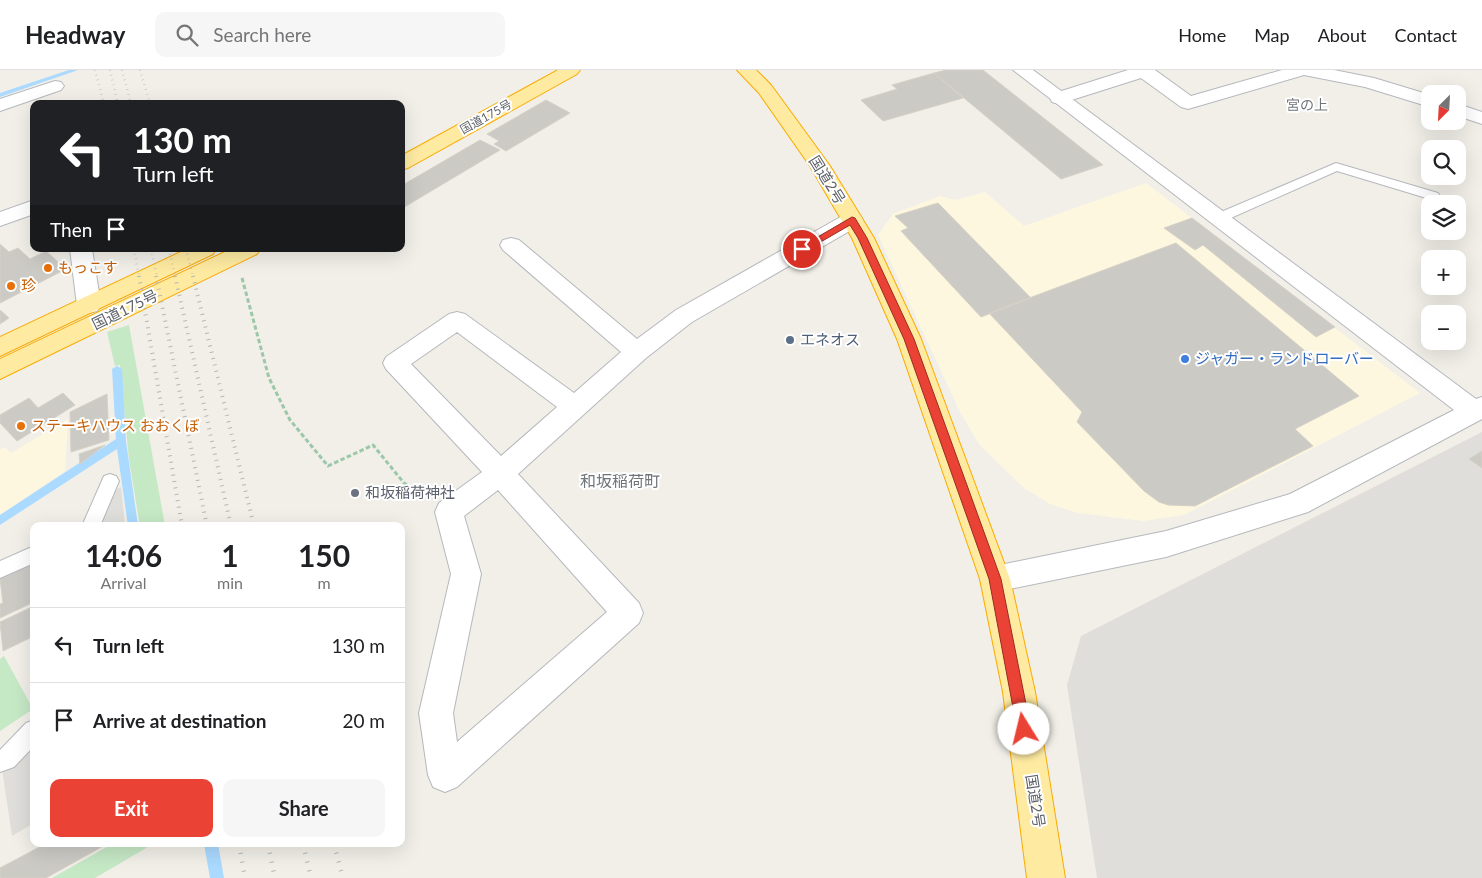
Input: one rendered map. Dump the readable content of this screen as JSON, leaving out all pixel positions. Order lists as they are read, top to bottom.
{
  "streets": {
    "highway": ["国道175号", "国道2号"]
  },
  "districts": ["宮の上", "和坂稲荷町"],
  "places": [
    "もっこす",
    "珍",
    "エネオス",
    "ジャガー・ランドローバー",
    "ステーキハウス おおくぼ",
    "和坂稲荷神社"
  ],
  "north": "bottom left",
  "page": {
    "header": "Headway",
    "search": "Search here",
    "nav": [
      "Home",
      "Map",
      "About",
      "Contact"
    ],
    "map_buttons": ["+", "−"],
    "turn": ["130 m", "Turn left"],
    "then": "Then",
    "eta": [
      "14:06",
      "Arrival",
      "1",
      "min",
      "150",
      "m"
    ],
    "list": [
      {
        "name": "Turn left",
        "value": "130 m"
      },
      {
        "name": "Arrive at destination",
        "value": "20 m"
      }
    ],
    "buttons": ["Exit", "Share"]
  }
}
